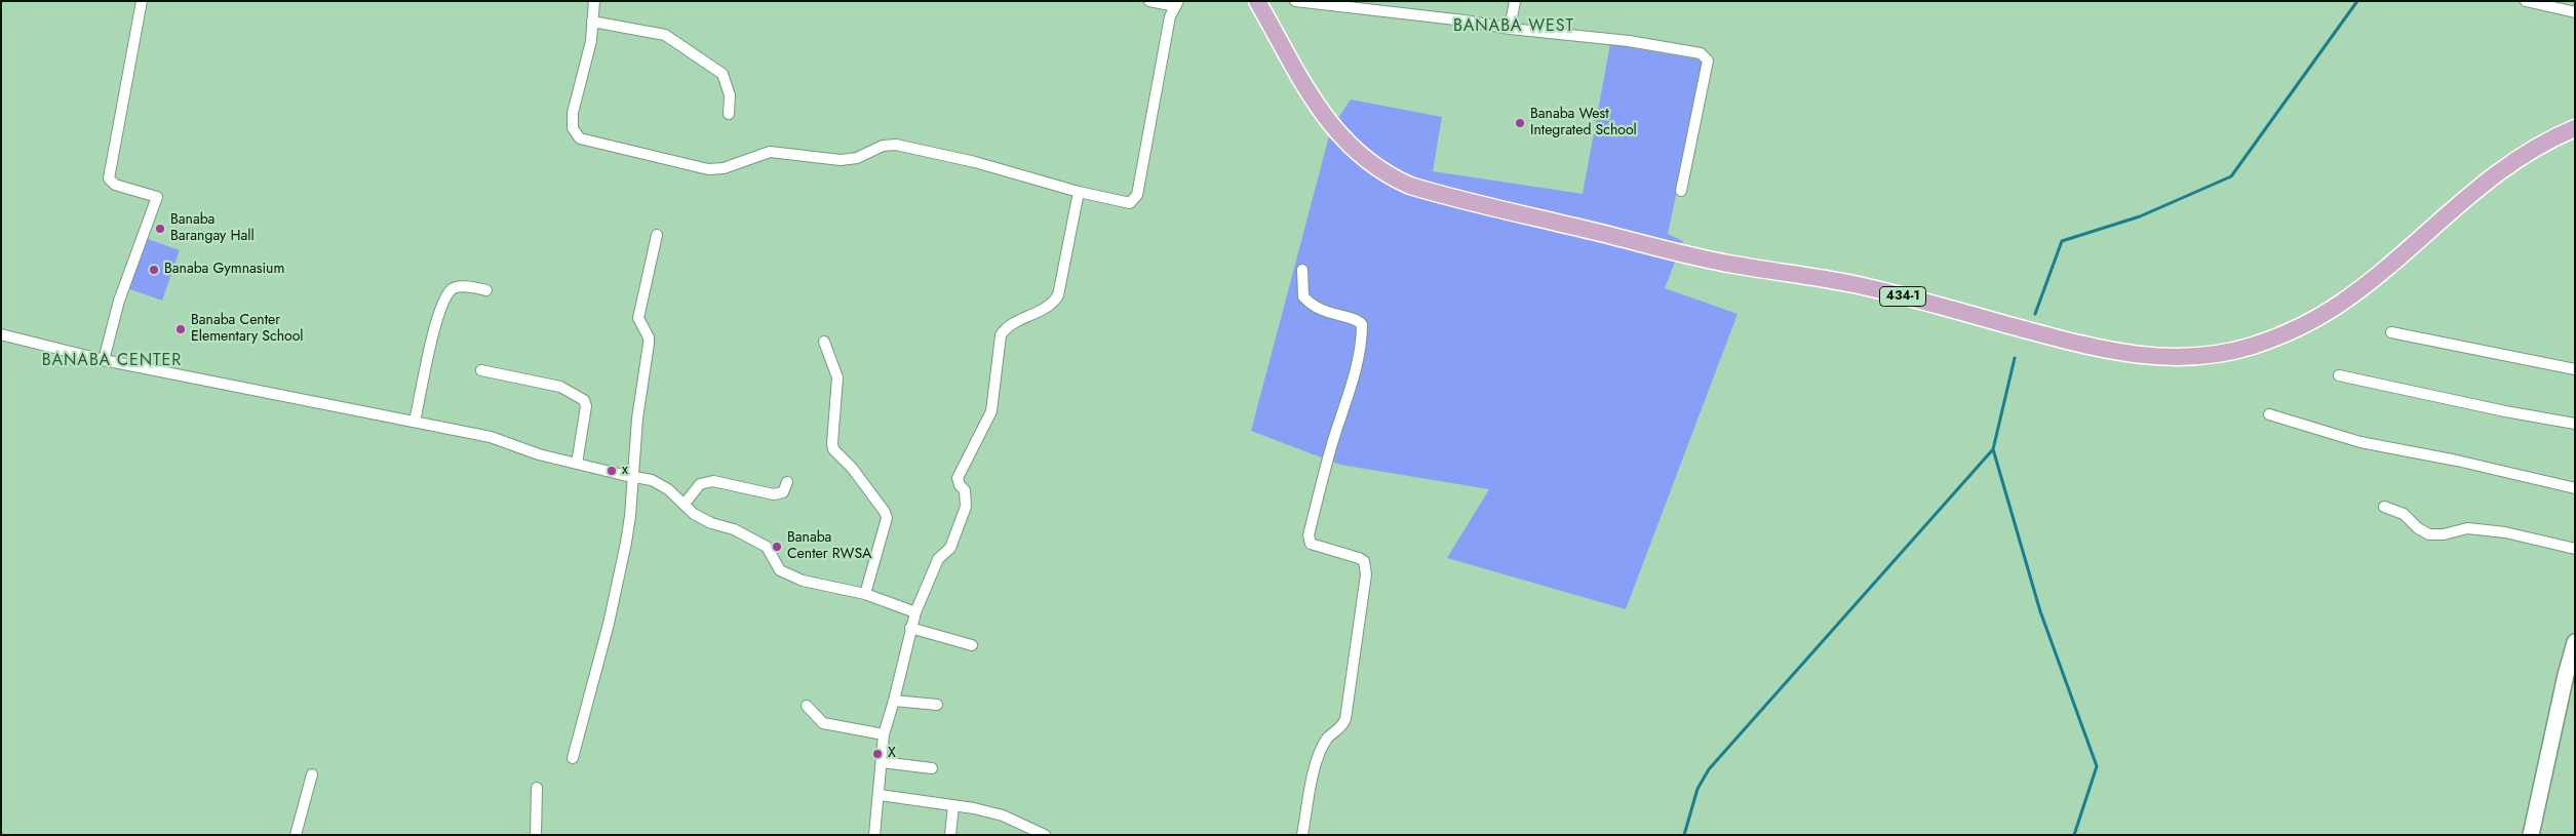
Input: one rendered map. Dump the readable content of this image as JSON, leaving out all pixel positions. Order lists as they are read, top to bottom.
{
  "streets": {
    "main road": ["434-1"]
  },
  "districts": ["BANABA WEST", "BANABA CENTER"],
  "places": [
    "Banaba West Integrated School",
    "Banaba Barangay Hall",
    "Banaba Gymnasium",
    "Banaba Center Elementary School",
    "x",
    "Banaba Center RWSA",
    "X"
  ]
}
